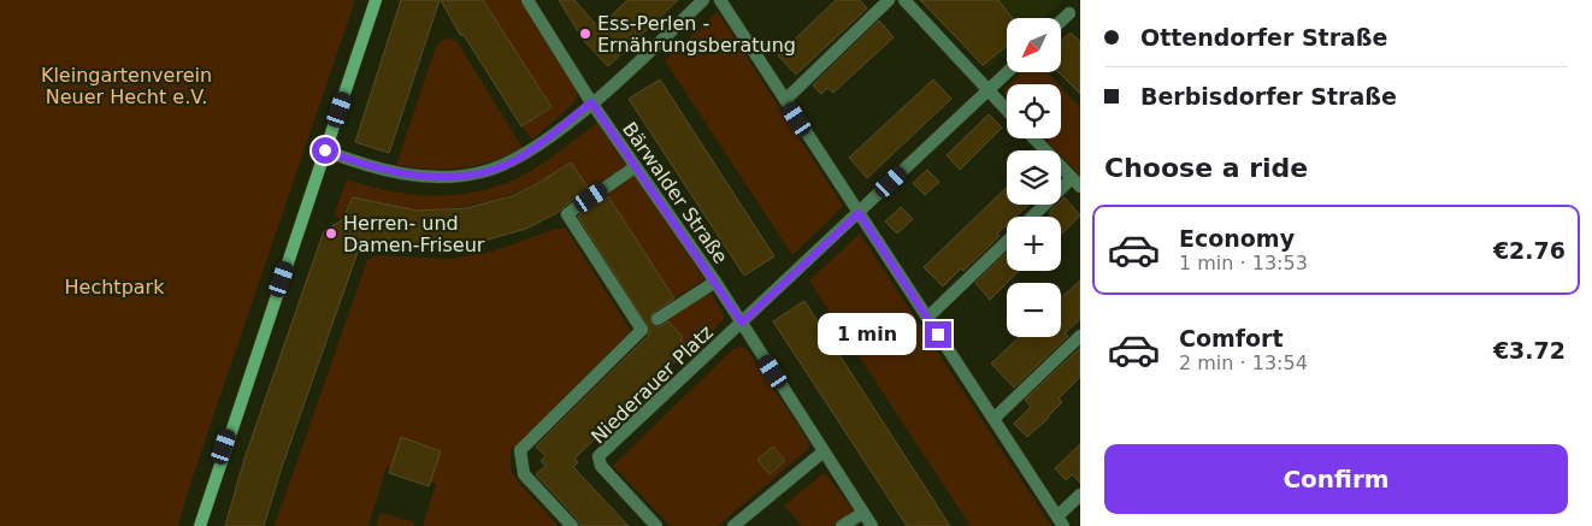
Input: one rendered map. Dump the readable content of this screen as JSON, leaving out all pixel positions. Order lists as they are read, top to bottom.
{
  "streets": {
    "street": ["Bärwalder Straße", "Niederauer Platz"]
  },
  "crossings": [
    ["Bärwalder Straße", "Niederauer Platz"]
  ],
  "parks": ["Kleingartenverein Neuer Hecht e.V.", "Hechtpark"],
  "places": ["Ess-Perlen - Ernährungsberatung", "Herren- und Damen-Friseur"],
  "north": "bottom left",
  "page": {
    "banner": ["Ottendorfer Straße", "Berbisdorfer Straße"],
    "map_buttons": ["+", "−"],
    "heading": "Choose a ride",
    "list": [
      {
        "name": "Economy",
        "note": "1 min · 13:53",
        "value": "€2.76"
      },
      {
        "name": "Comfort",
        "note": "2 min · 13:54",
        "value": "€3.72"
      }
    ],
    "bubble": "1 min",
    "buttons": "Confirm"
  }
}
